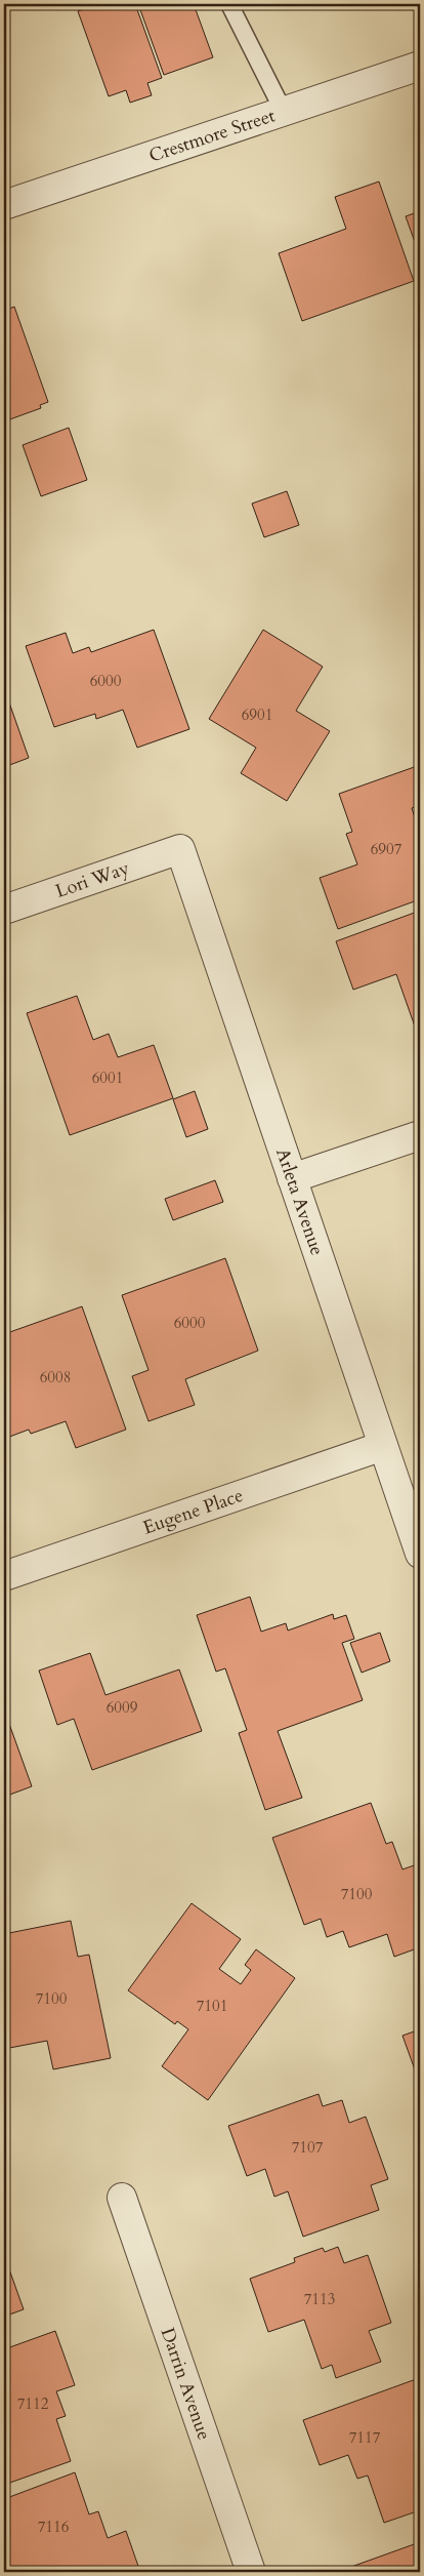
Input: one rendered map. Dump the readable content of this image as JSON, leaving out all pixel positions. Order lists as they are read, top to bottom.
{
  "streets": {
    "street": [
      "Crestmore Street",
      "Lori Way",
      "Arleta Avenue",
      "Eugene Place",
      "Darrin Avenue"
    ]
  },
  "crossings": [
    ["Lori Way", "Arleta Avenue"],
    ["Arleta Avenue", "Eugene Place"]
  ],
  "house_numbers": [
    "6000",
    "6901",
    "6907",
    "6001",
    "6000",
    "6008",
    "6009",
    "7100",
    "7100",
    "7101",
    "7107",
    "7113",
    "7112",
    "7117",
    "7116"
  ]
}
